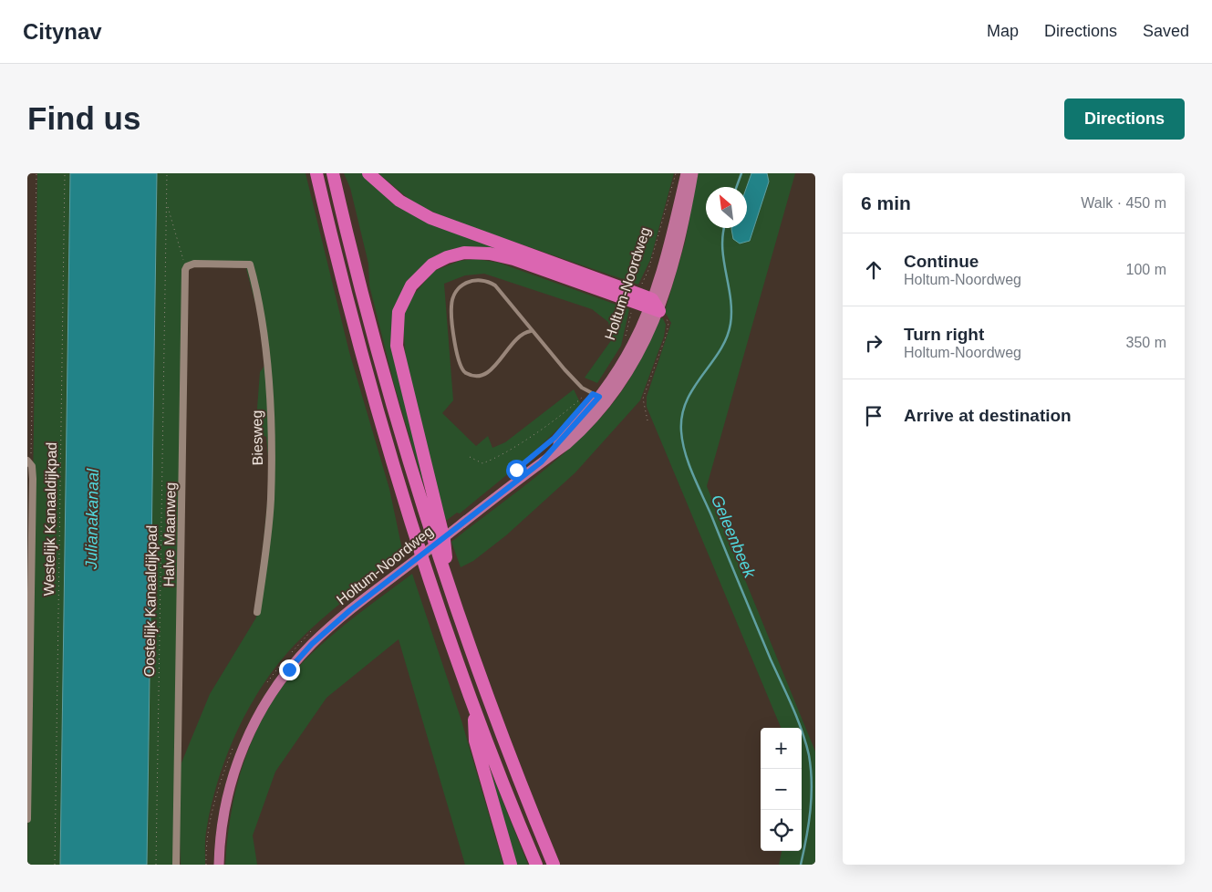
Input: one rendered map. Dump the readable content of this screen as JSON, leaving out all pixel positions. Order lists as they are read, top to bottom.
{
  "streets": {
    "main road": ["Holtum-Noordweg"],
    "street": ["Biesweg", "Halve Maanweg"],
    "path": ["Westelijk Kanaaldijkpad", "Oostelijk Kanaaldijkpad"]
  },
  "crossings": [
    ["Biesweg", "Halve Maanweg"]
  ],
  "water": ["Julianakanaal", "Geleenbeek"],
  "north": "top left",
  "page": {
    "header": "Citynav",
    "nav": ["Map", "Directions", "Saved"],
    "buttons": "Directions",
    "title": "Find us",
    "heading": ["6 min", "Walk · 450 m"],
    "list": [
      ["Continue", "Holtum-Noordweg", "100 m"],
      ["Turn right", "Holtum-Noordweg", "350 m"],
      "Arrive at destination"
    ],
    "map_buttons": ["+", "−"]
  }
}
